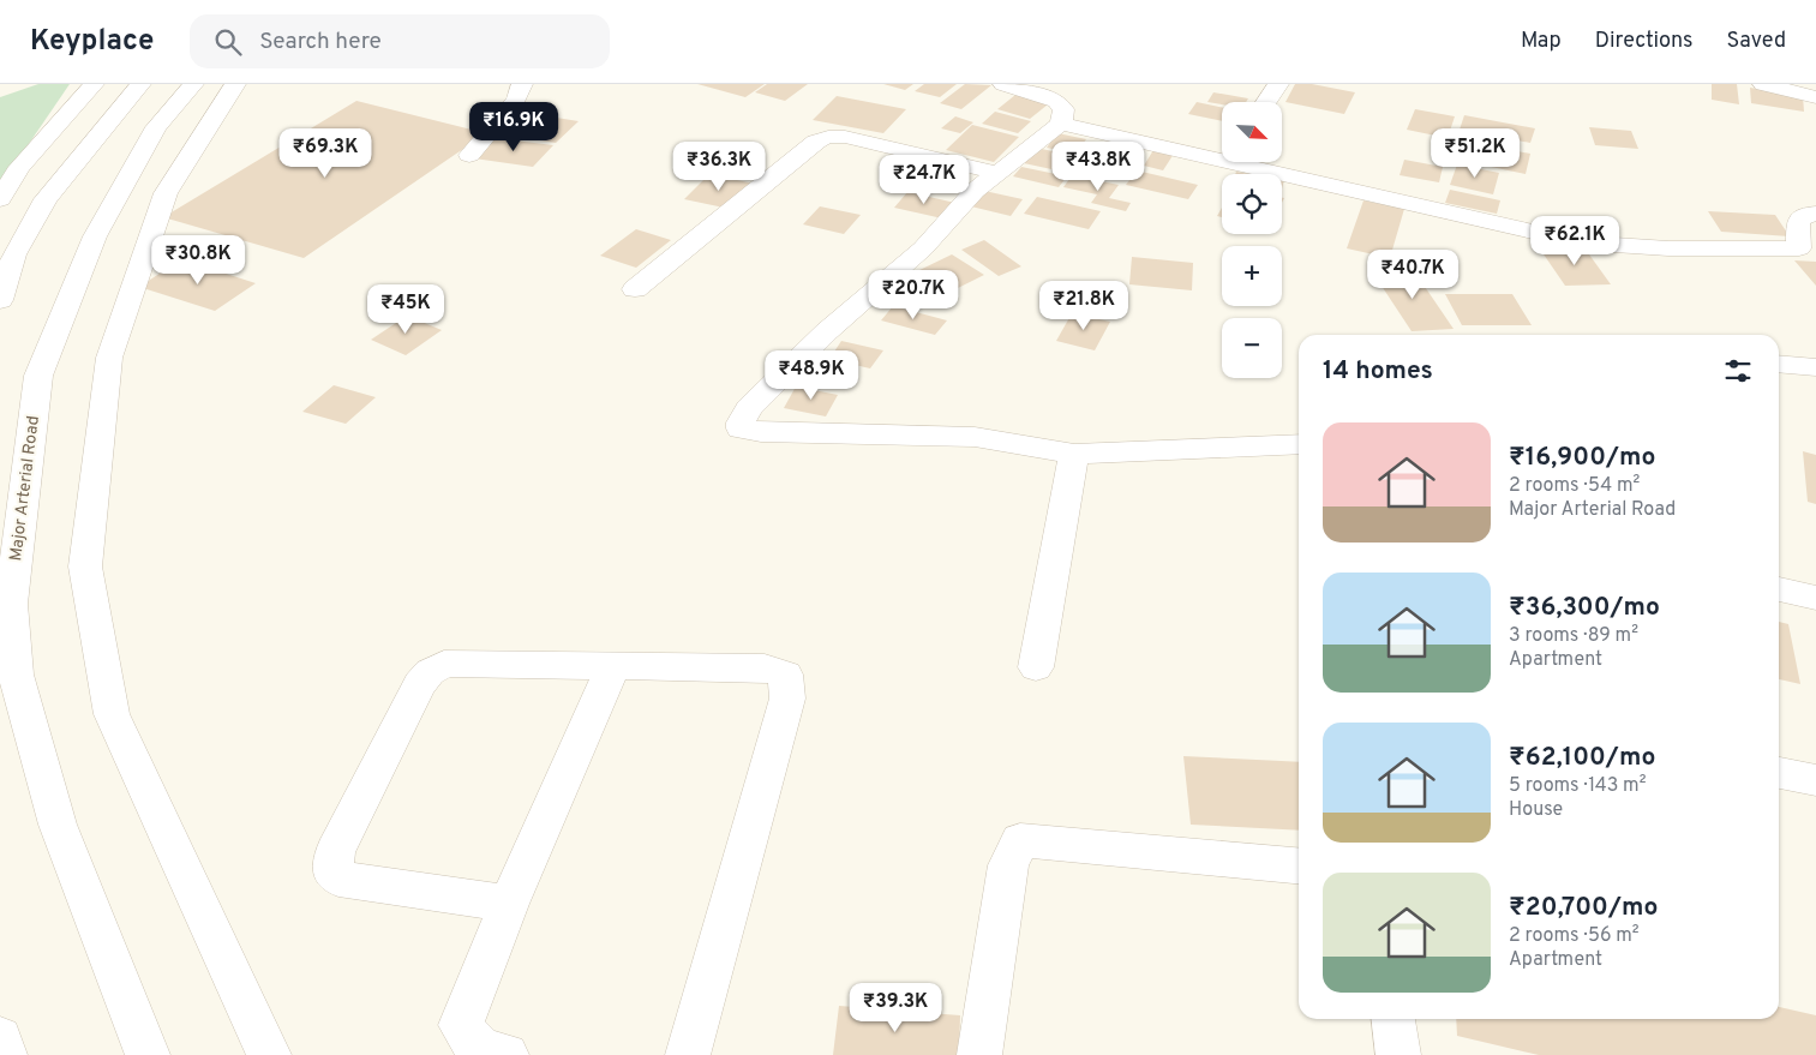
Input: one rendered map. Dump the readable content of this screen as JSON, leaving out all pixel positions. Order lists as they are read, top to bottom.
{
  "streets": {
    "street": ["Major Arterial Road"]
  },
  "north": "bottom right",
  "page": {
    "header": "Keyplace",
    "search": "Search here",
    "nav": ["Map", "Directions", "Saved"],
    "map_buttons": ["+", "−"],
    "price": [
      "₹16.9K",
      "₹69.3K",
      "₹51.2K",
      "₹36.3K",
      "₹43.8K",
      "₹24.7K",
      "₹62.1K",
      "₹30.8K",
      "₹40.7K",
      "₹20.7K",
      "₹21.8K",
      "₹45K",
      "₹48.9K",
      "₹39.3K"
    ],
    "heading": "14 homes",
    "list": [
      {
        "name": "₹16,900/mo",
        "note": "2 rooms · 54 m² · Major Arterial Road"
      },
      {
        "name": "₹36,300/mo",
        "note": "3 rooms · 89 m² · Apartment"
      },
      {
        "name": "₹62,100/mo",
        "note": "5 rooms · 143 m² · House"
      },
      {
        "name": "₹20,700/mo",
        "note": "2 rooms · 56 m² · Apartment"
      }
    ]
  }
}
